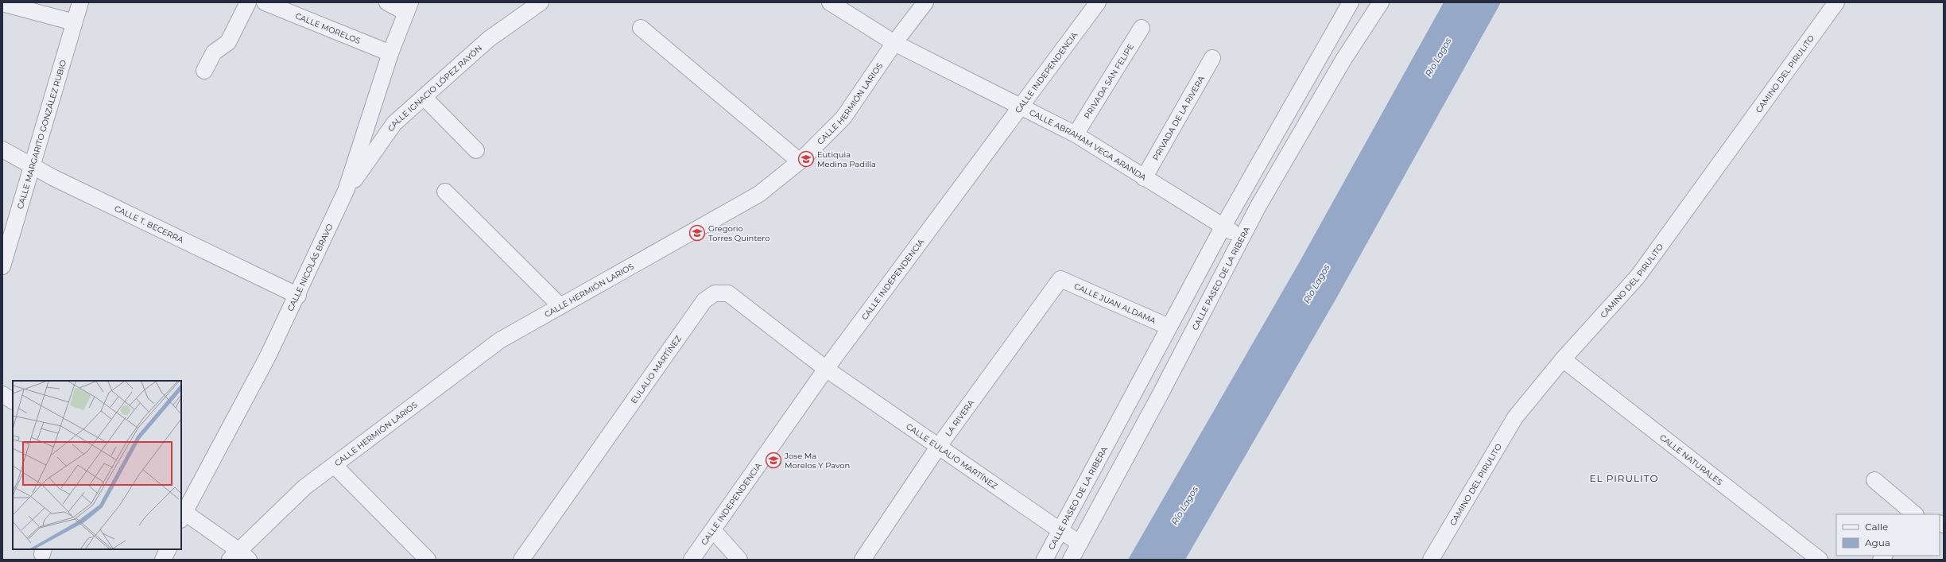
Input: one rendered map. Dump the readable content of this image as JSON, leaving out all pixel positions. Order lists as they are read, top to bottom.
{
  "streets": {
    "street": [
      "CALLE MORELOS",
      "CALLE INDEPENDENCIA",
      "CAMINO DEL PIRULITO",
      "PRIVADA SAN FELIPE",
      "CALLE IGNACIO LÓPEZ RAYÓN",
      "CALLE HERMIÓN LARIOS",
      "PRIVADA DE LA RIVERA",
      "CALLE MARGARITO GONZÁLEZ RUBIO",
      "CALLE ABRAHAM VEGA ARANDA",
      "CALLE T. BECERRA",
      "CALLE NICOLÁS BRAVO",
      "CALLE PASEO DE LA RIBERA",
      "CALLE JUAN ALDAMA",
      "EULALIO MARTÍNEZ",
      "LA RIVERA",
      "CALLE EULALIO MARTÍNEZ",
      "CALLE NATURALES"
    ]
  },
  "crossings": [
    ["CALLE MORELOS", "CALLE NICOLÁS BRAVO"],
    ["CALLE INDEPENDENCIA", "CALLE ABRAHAM VEGA ARANDA"],
    ["CALLE INDEPENDENCIA", "EULALIO MARTÍNEZ"],
    ["CALLE INDEPENDENCIA", "CALLE EULALIO MARTÍNEZ"],
    ["CAMINO DEL PIRULITO", "CALLE NATURALES"],
    ["PRIVADA SAN FELIPE", "CALLE ABRAHAM VEGA ARANDA"],
    ["CALLE IGNACIO LÓPEZ RAYÓN", "CALLE NICOLÁS BRAVO"],
    ["CALLE HERMIÓN LARIOS", "CALLE ABRAHAM VEGA ARANDA"],
    ["PRIVADA DE LA RIVERA", "CALLE ABRAHAM VEGA ARANDA"],
    ["CALLE MARGARITO GONZÁLEZ RUBIO", "CALLE T. BECERRA"],
    ["CALLE ABRAHAM VEGA ARANDA", "CALLE PASEO DE LA RIBERA"],
    ["CALLE T. BECERRA", "CALLE NICOLÁS BRAVO"],
    ["CALLE PASEO DE LA RIBERA", "CALLE JUAN ALDAMA"],
    ["CALLE PASEO DE LA RIBERA", "CALLE EULALIO MARTÍNEZ"],
    ["CALLE JUAN ALDAMA", "LA RIVERA"],
    ["EULALIO MARTÍNEZ", "CALLE EULALIO MARTÍNEZ"],
    ["LA RIVERA", "CALLE EULALIO MARTÍNEZ"]
  ],
  "districts": ["EL PIRULITO"],
  "water": ["Río Lagos"],
  "places": {
    "school or university": ["Eutiquia Medina Padilla", "Gregorio Torres Quintero", "Jose Ma Morelos Y Pavon"]
  },
  "legend": ["Calle", "Agua"]
}
